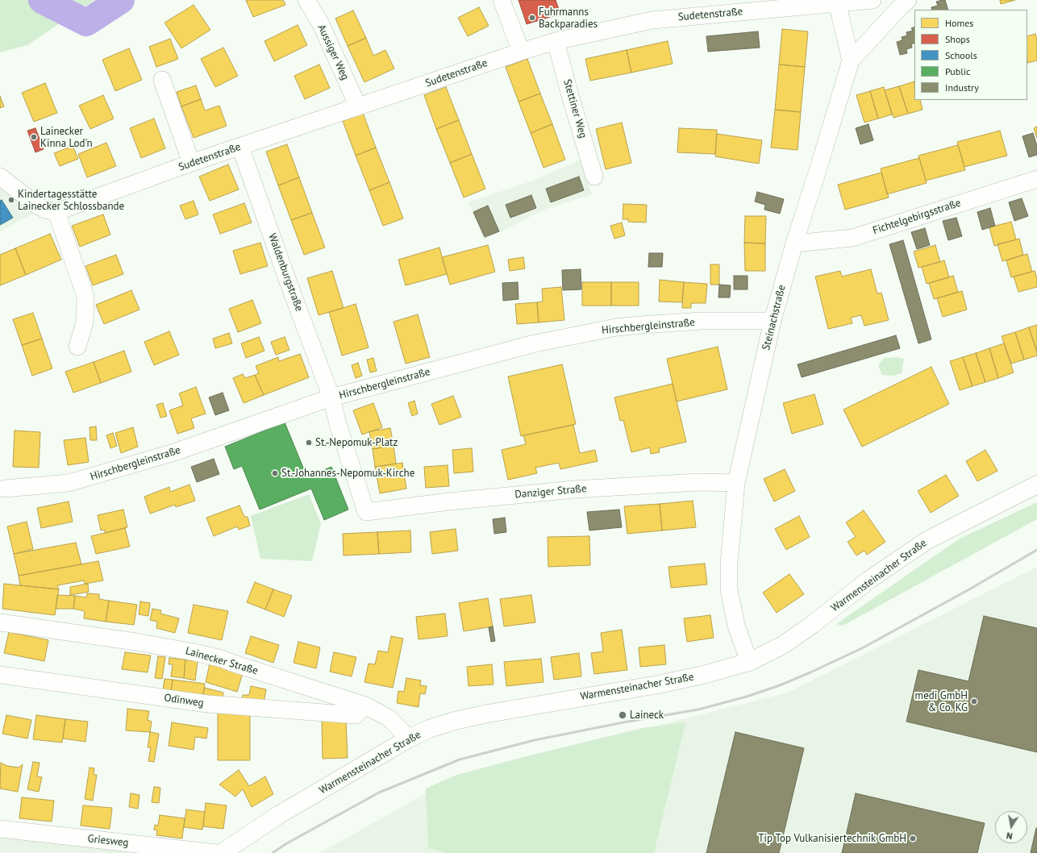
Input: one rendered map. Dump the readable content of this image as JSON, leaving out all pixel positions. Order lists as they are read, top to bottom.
{
  "streets": {
    "street": [
      "Sudetenstraße",
      "Aussiger Weg",
      "Stettiner Weg",
      "Fichtelgebirgsstraße",
      "Waldenburgstraße",
      "Steinachstraße",
      "Hirschbergleinstraße",
      "Danziger Straße",
      "Warmensteinacher Straße",
      "Lainecker Straße",
      "Odinweg",
      "Griesweg"
    ]
  },
  "crossings": [
    ["Sudetenstraße", "Aussiger Weg"],
    ["Sudetenstraße", "Stettiner Weg"],
    ["Sudetenstraße", "Waldenburgstraße"],
    ["Fichtelgebirgsstraße", "Steinachstraße"],
    ["Waldenburgstraße", "Hirschbergleinstraße"],
    ["Waldenburgstraße", "Danziger Straße"],
    ["Steinachstraße", "Hirschbergleinstraße"],
    ["Steinachstraße", "Danziger Straße"],
    ["Steinachstraße", "Warmensteinacher Straße"],
    ["Hirschbergleinstraße", "Danziger Straße"],
    ["Warmensteinacher Straße", "Lainecker Straße"],
    ["Lainecker Straße", "Odinweg"]
  ],
  "places": [
    "Fuhrmanns Backparadies",
    "Lainecker Kinna Lod'n",
    "Kindertagesstätte Lainecker Schlossbande",
    "St.-Nepomuk-Platz",
    "St.-Johannes-Nepomuk-Kirche",
    "medi GmbH & Co. KG",
    "Laineck",
    "Tip Top Vulkanisiertechnik GmbH"
  ],
  "legend": [
    "Homes",
    "Shops",
    "Schools",
    "Public",
    "Industry"
  ],
  "north": "bottom"
}
